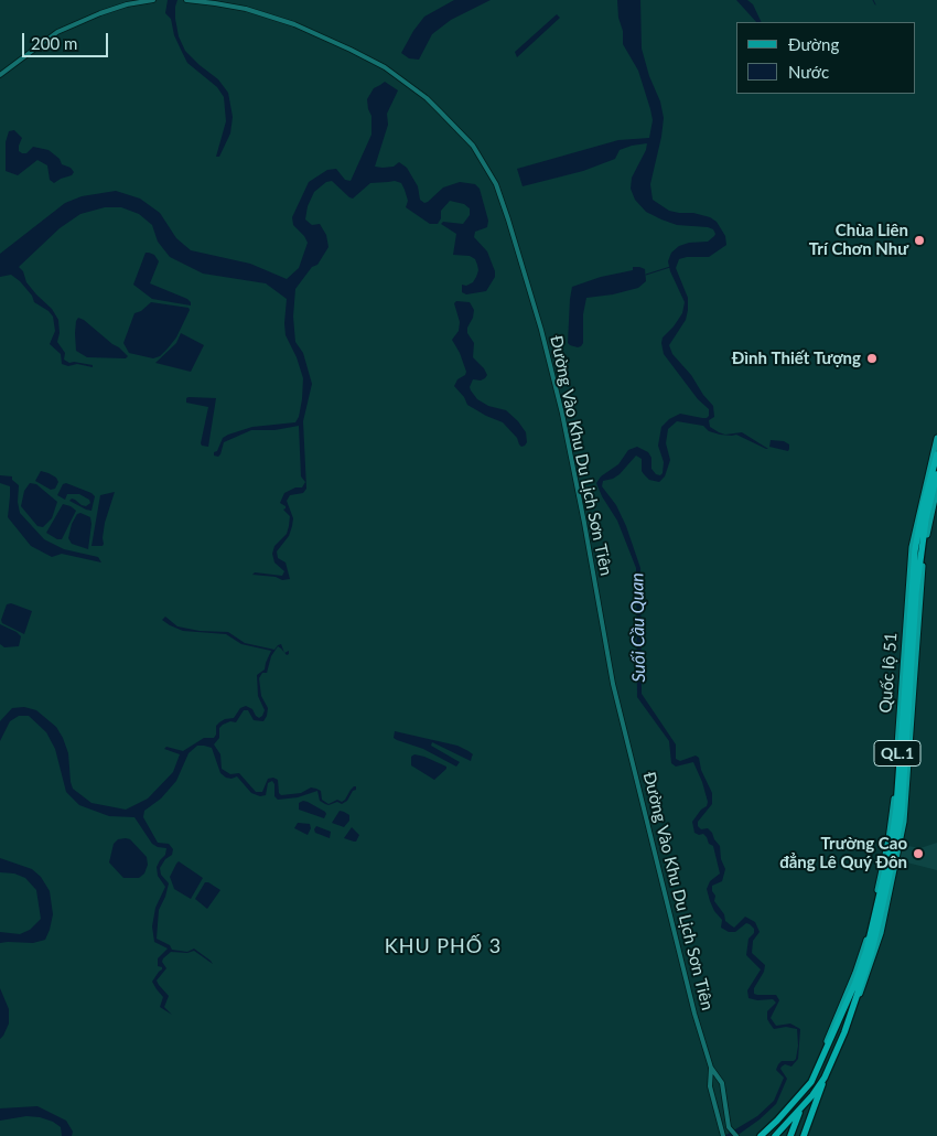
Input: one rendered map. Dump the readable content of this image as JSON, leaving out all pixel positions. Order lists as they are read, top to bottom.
{
  "streets": {
    "highway": ["Quốc lộ 51", "QL.1"],
    "street": ["Đường Vào Khu Du Lịch Sơn Tiên"]
  },
  "crossings": [
    ["Quốc lộ 51", "QL.1"]
  ],
  "districts": ["KHU PHỐ 3"],
  "water": ["Suối Cầu Quan"],
  "places": ["Chùa Liên Trí Chơn Như", "Đình Thiết Tượng", "Trường Cao đẳng Lê Quý Đôn"],
  "legend": ["Đường", "Nước"],
  "scale_bar": "200 m"
}
